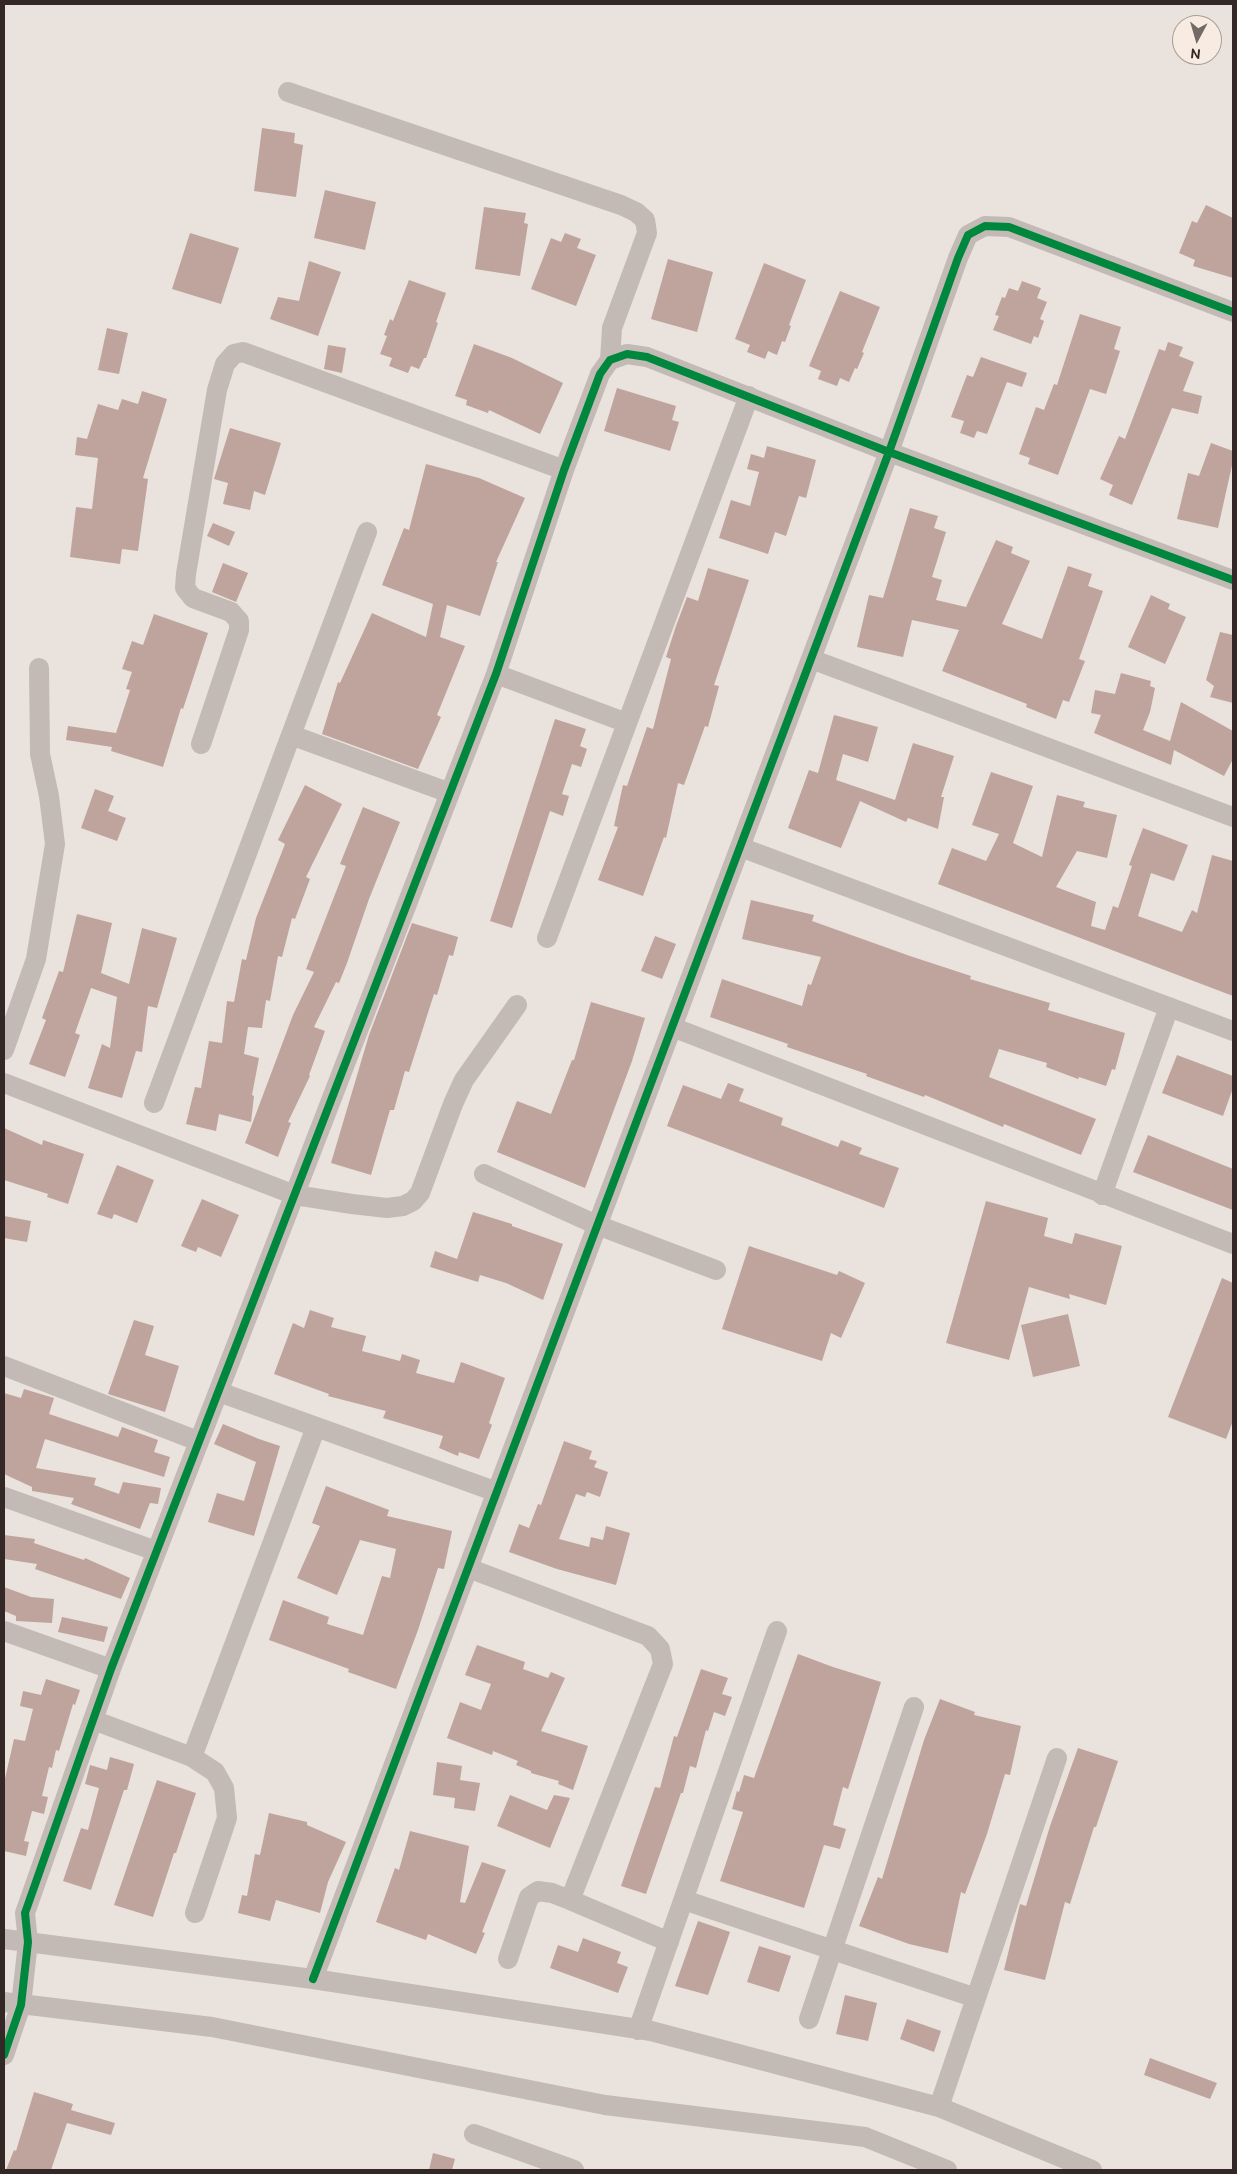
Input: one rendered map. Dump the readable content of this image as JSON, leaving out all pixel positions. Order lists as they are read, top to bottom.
{
  "north": "bottom"
}
